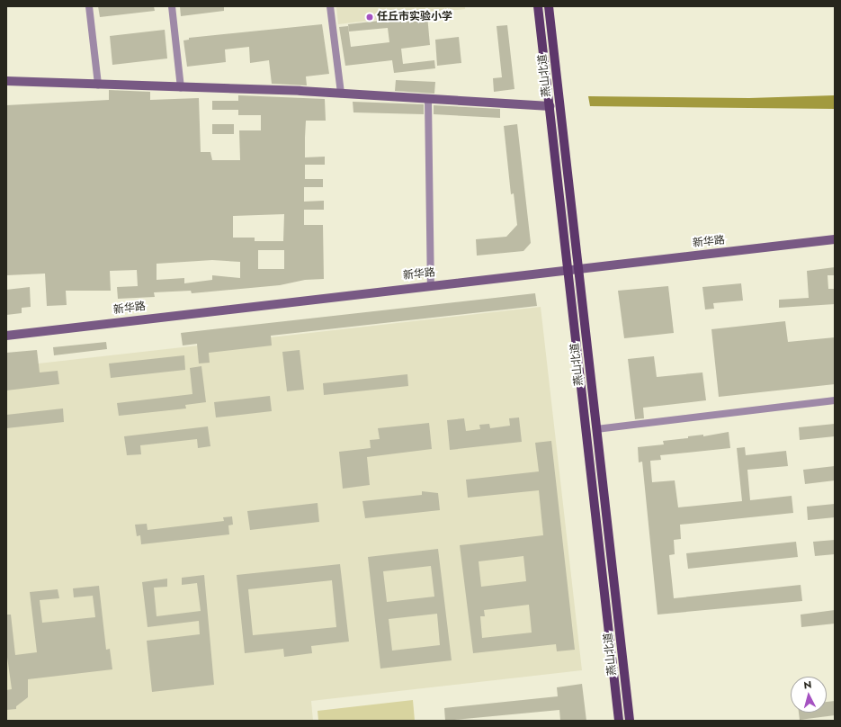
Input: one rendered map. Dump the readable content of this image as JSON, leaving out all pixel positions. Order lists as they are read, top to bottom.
{
  "streets": {
    "main road": ["燕山北道", "新华路"]
  },
  "crossings": [
    ["燕山北道", "新华路"]
  ],
  "places": ["任丘市实验小学"],
  "north": "top"
}
